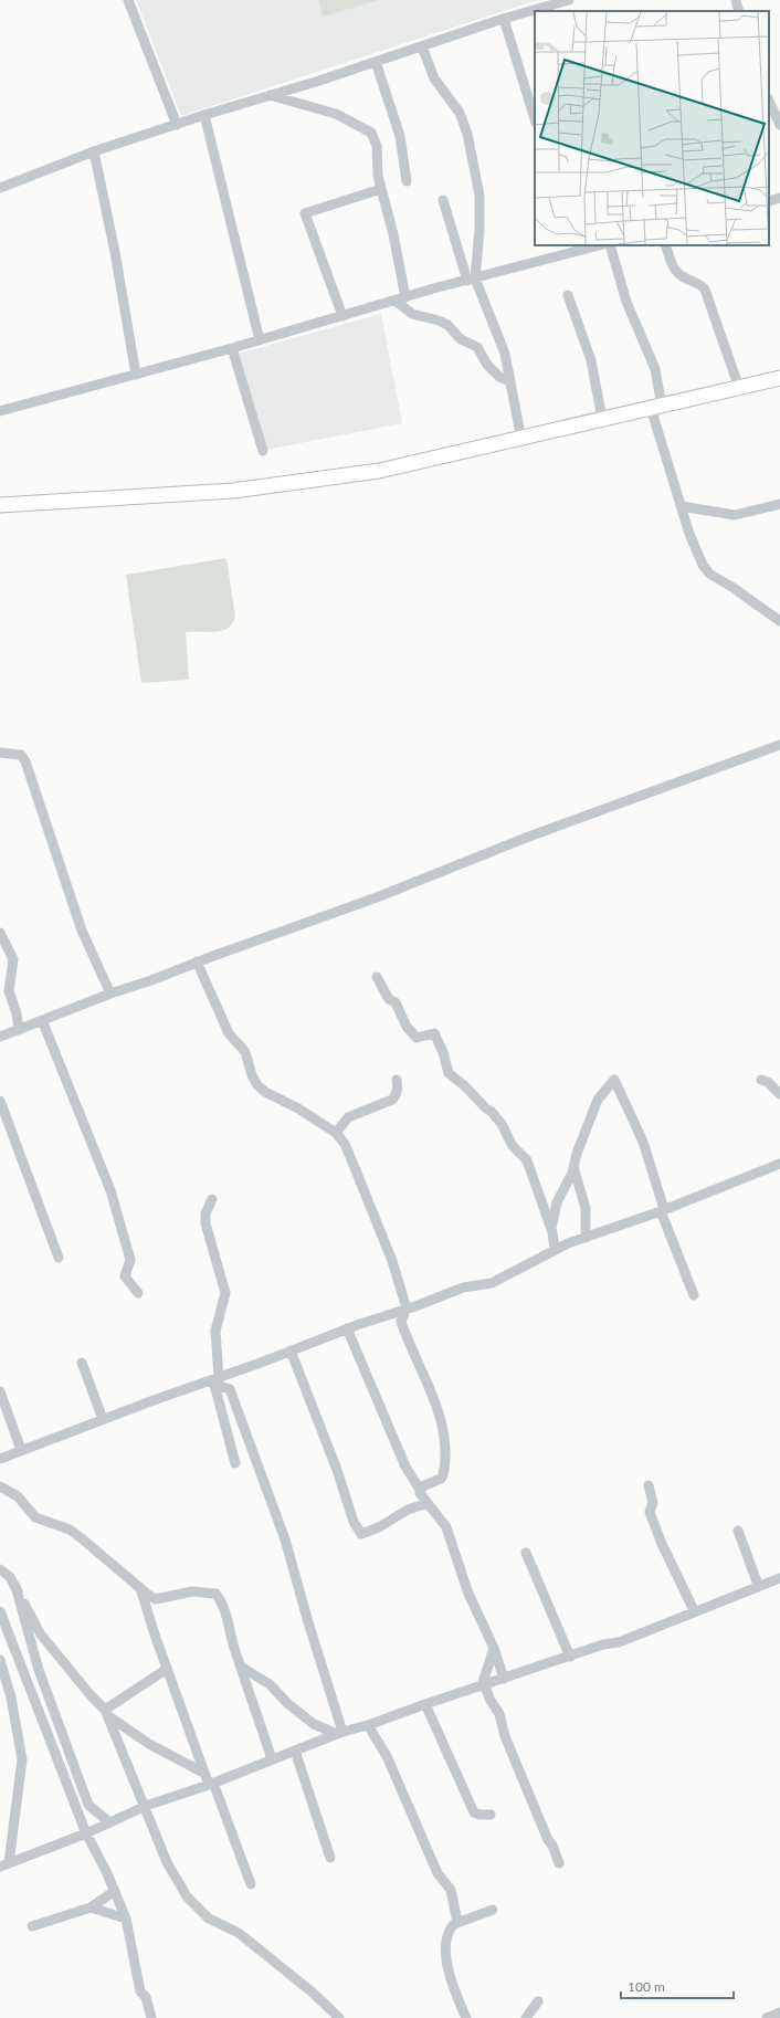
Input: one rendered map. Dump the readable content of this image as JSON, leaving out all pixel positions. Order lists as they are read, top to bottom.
{
  "scale_bar": "100 m"
}
